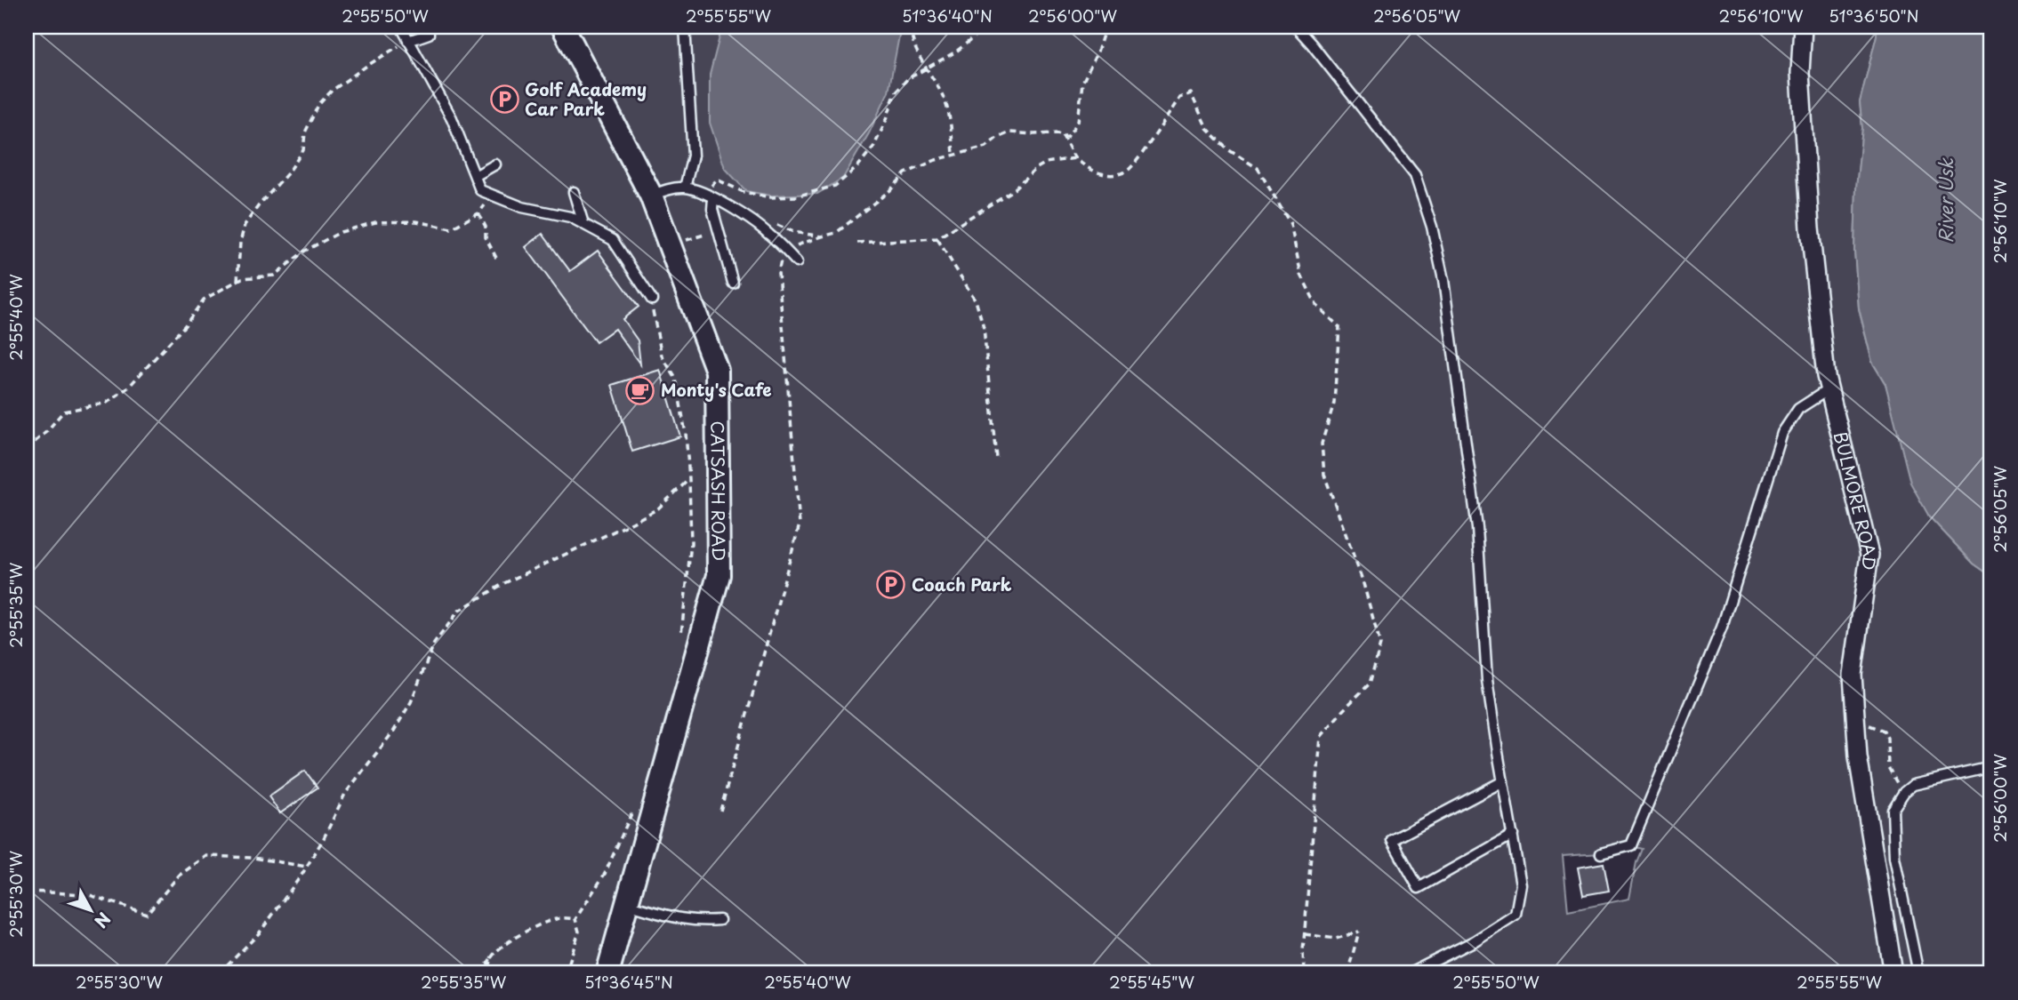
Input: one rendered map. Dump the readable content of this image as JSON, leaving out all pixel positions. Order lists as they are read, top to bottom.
{
  "streets": {
    "street": ["CATSASH ROAD", "BULMORE ROAD"]
  },
  "water": ["River Usk"],
  "places": {
    "parking": ["Golf Academy Car Park", "Coach Park"],
    "cafe": ["Monty's Cafe"]
  },
  "north": "bottom right",
  "coordinates": [
    "2°55'50\"W",
    "2°55'55\"W",
    "51°36'40\"N",
    "2°56'00\"W",
    "2°56'05\"W",
    "2°56'10\"W",
    "51°36'50\"N",
    "2°55'40\"W",
    "2°55'35\"W",
    "2°55'30\"W",
    "51°36'45\"N",
    "2°55'45\"W"
  ]
}
